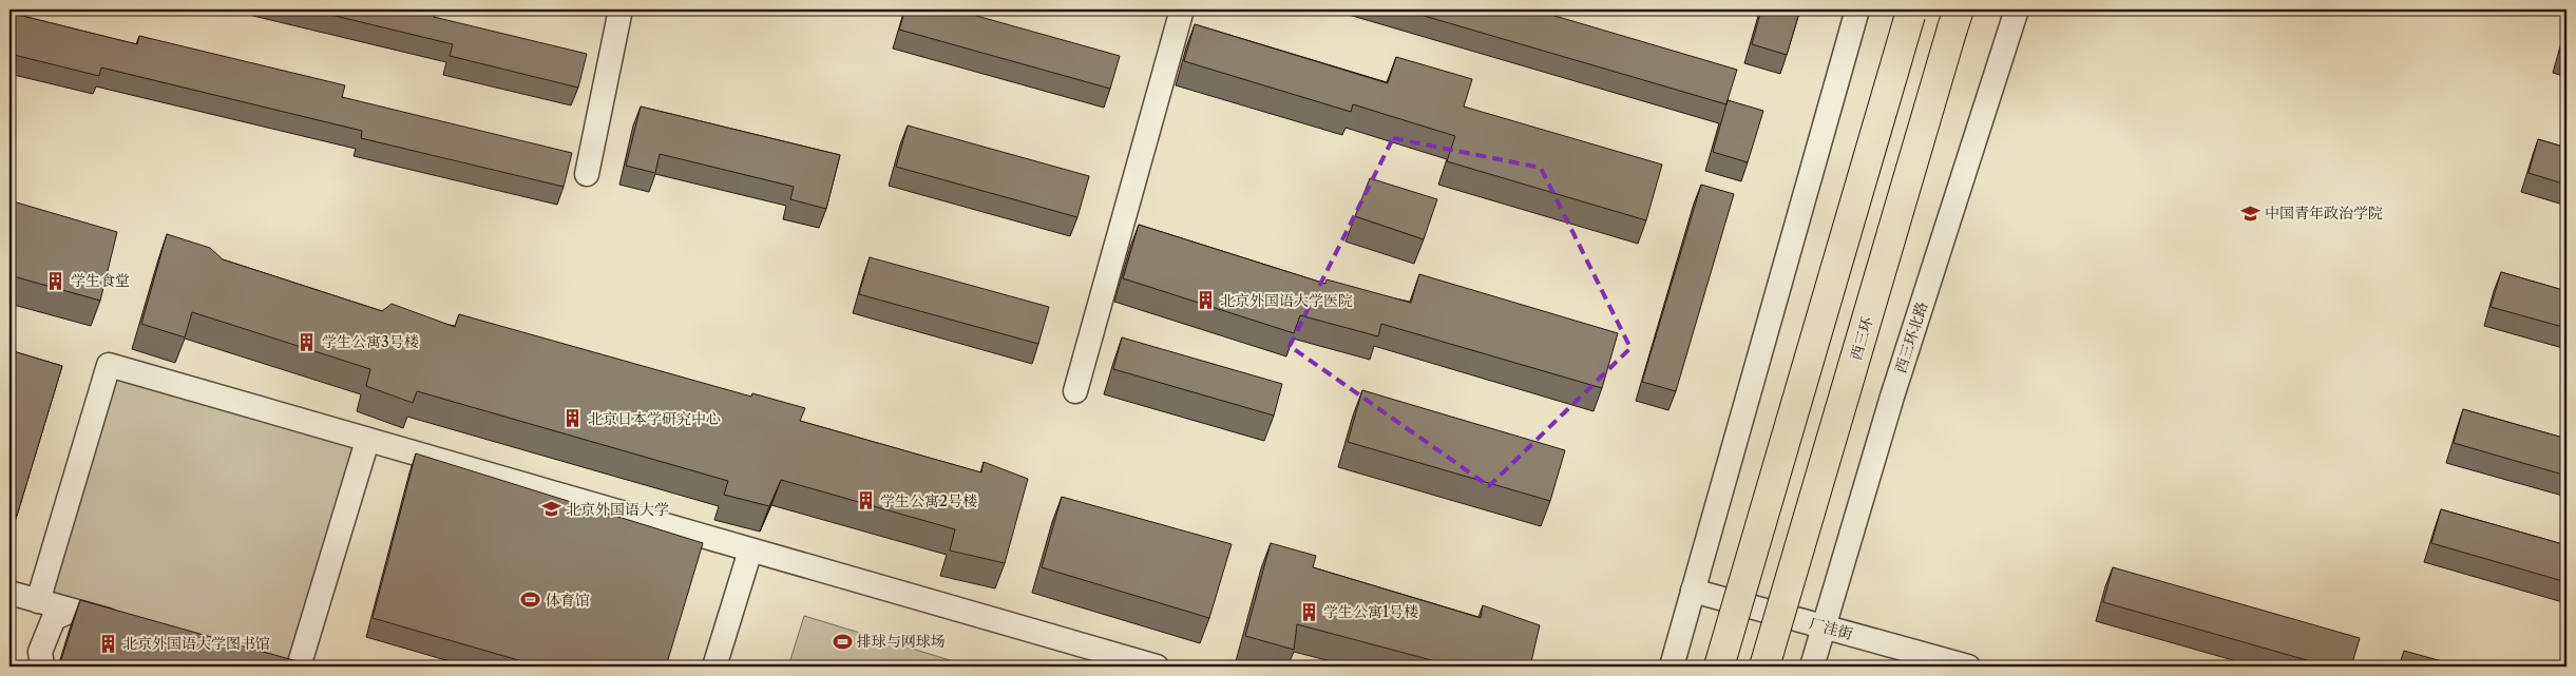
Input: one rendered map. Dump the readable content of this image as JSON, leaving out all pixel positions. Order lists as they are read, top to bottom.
{
  "streets": {
    "highway": ["西三环"],
    "street": ["西三环北路", "厂洼街"]
  },
  "crossings": [
    ["西三环北路", "厂洼街"]
  ],
  "places": {
    "school or university": ["中国青年政治学院", "北京外国语大学"],
    "building": [
      "学生食堂",
      "北京外国语大学医院",
      "学生公寓3号楼",
      "北京日本学研究中心",
      "学生公寓2号楼",
      "学生公寓1号楼",
      "北京外国语大学图书馆"
    ],
    "sports": ["体育馆", "排球与网球场"]
  }
}
